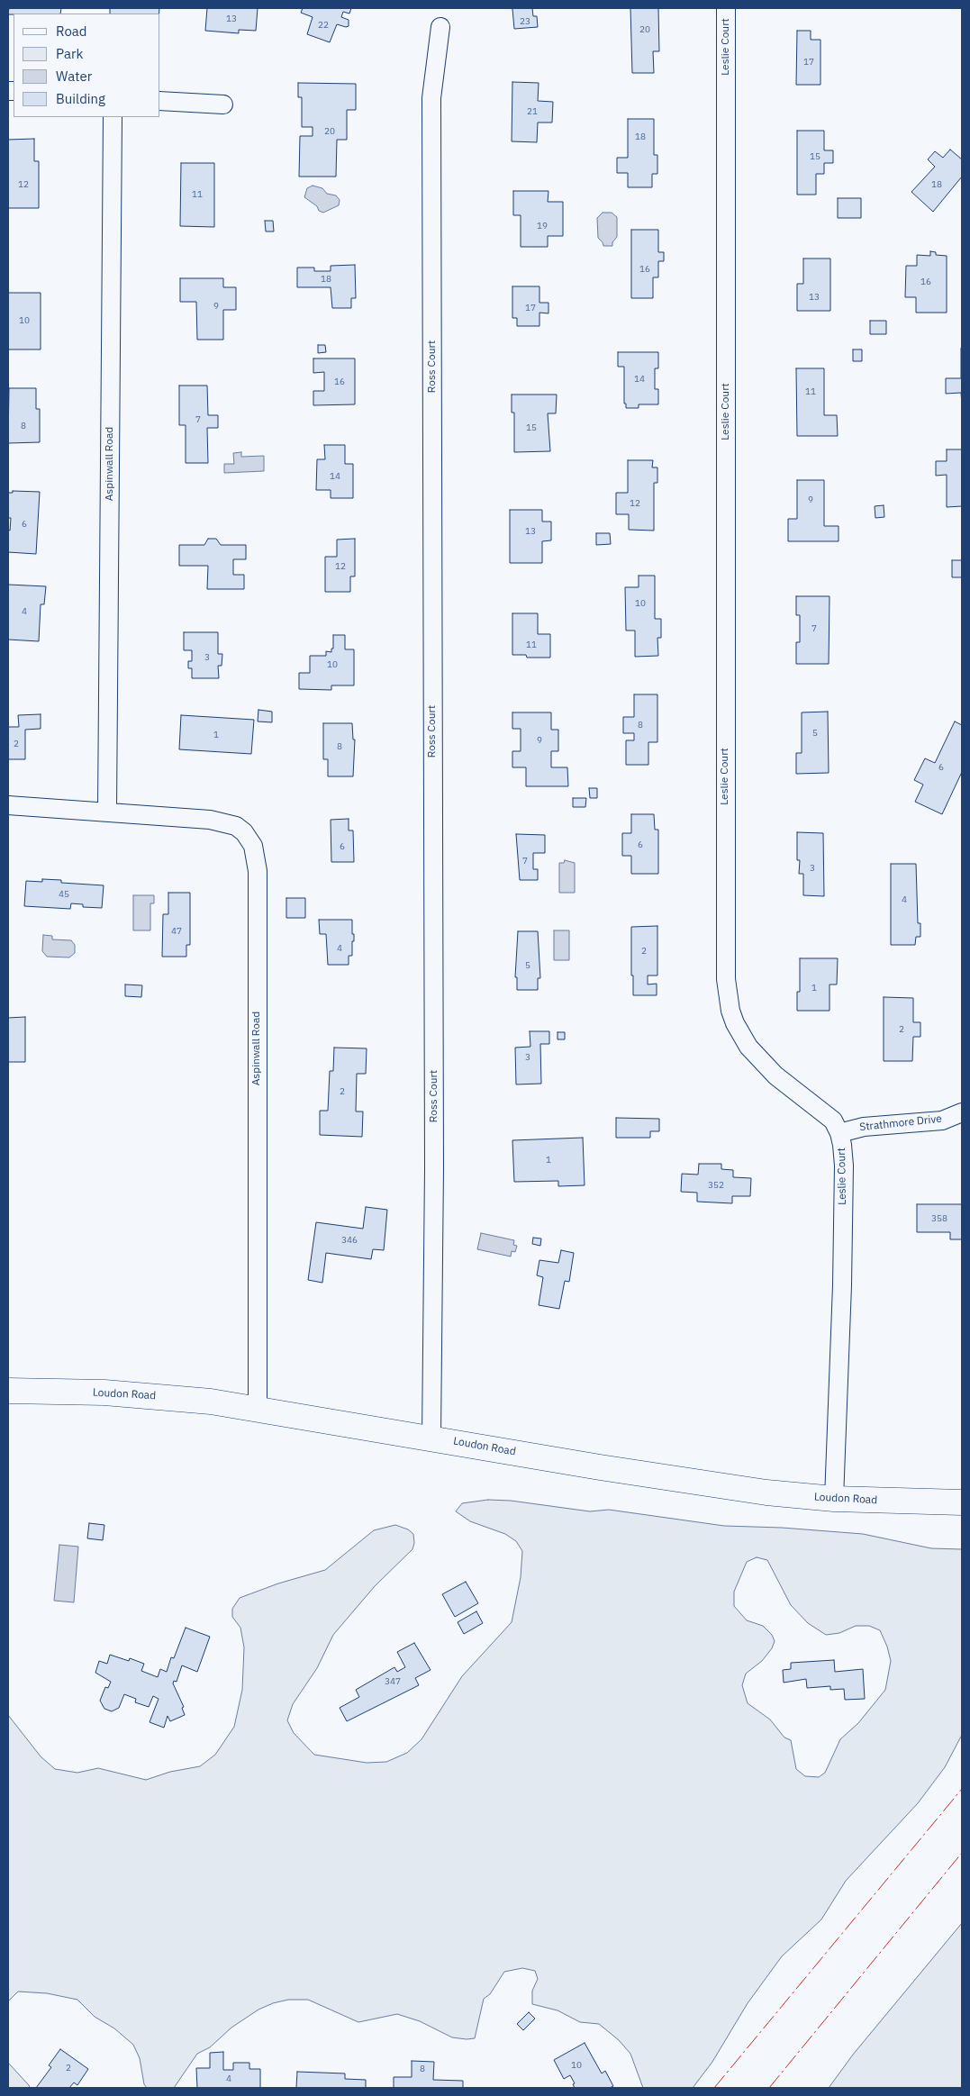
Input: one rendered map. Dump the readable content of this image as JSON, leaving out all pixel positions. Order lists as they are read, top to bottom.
{
  "streets": {
    "main road": ["Loudon Road"],
    "street": [
      "Leslie Court",
      "Ross Court",
      "Aspinwall Road",
      "Strathmore Drive"
    ]
  },
  "crossings": [
    ["Leslie Court", "Strathmore Drive"],
    ["Leslie Court", "Loudon Road"],
    ["Ross Court", "Loudon Road"],
    ["Aspinwall Road", "Loudon Road"]
  ],
  "house_numbers": [
    "13",
    "23",
    "22",
    "20",
    "17",
    "21",
    "20",
    "18",
    "15",
    "12",
    "18",
    "11",
    "19",
    "16",
    "18",
    "16",
    "13",
    "9",
    "17",
    "10",
    "14",
    "16",
    "11",
    "7",
    "8",
    "15",
    "14",
    "9",
    "12",
    "6",
    "13",
    "12",
    "10",
    "4",
    "7",
    "11",
    "3",
    "10",
    "8",
    "5",
    "1",
    "9",
    "2",
    "8",
    "6",
    "6",
    "6",
    "7",
    "3",
    "45",
    "4",
    "47",
    "4",
    "2",
    "5",
    "1",
    "2",
    "3",
    "2",
    "1",
    "352",
    "358",
    "346",
    "347",
    "10",
    "2",
    "8",
    "4"
  ],
  "legend": [
    "Road",
    "Park",
    "Water",
    "Building"
  ]
}
